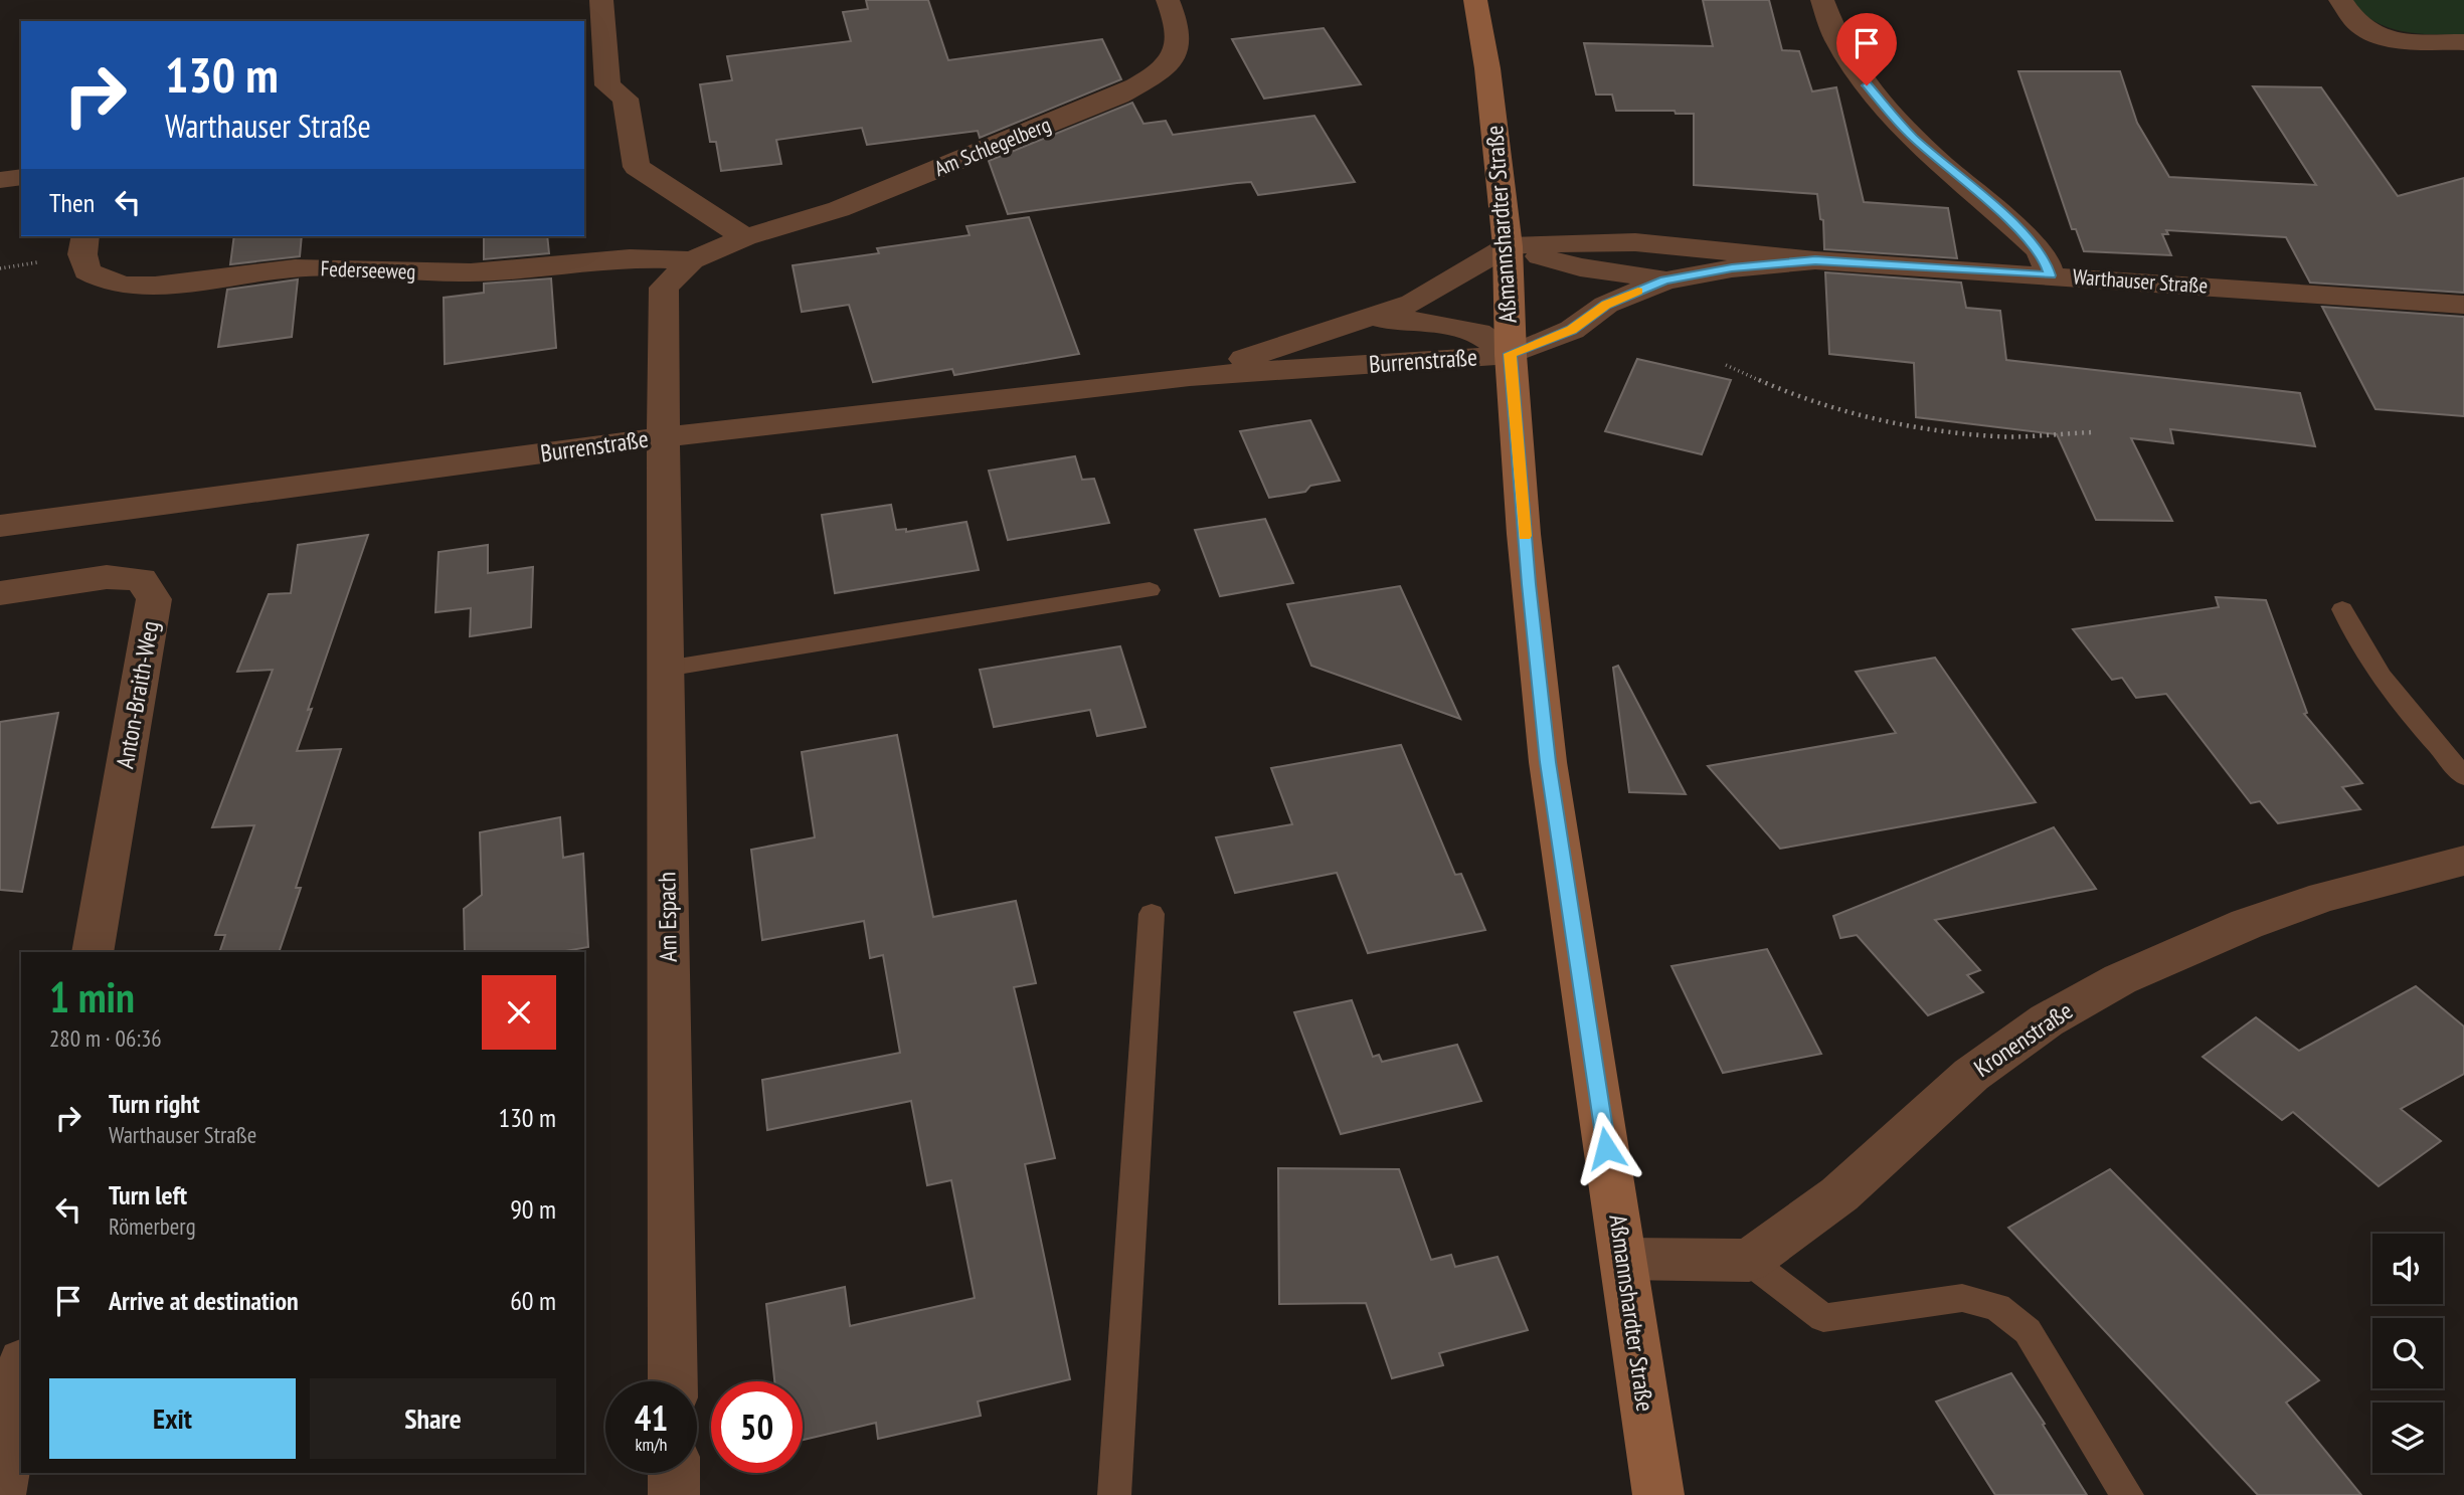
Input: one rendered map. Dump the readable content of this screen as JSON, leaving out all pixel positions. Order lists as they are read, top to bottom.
{
  "streets": {
    "main road": ["Aßmannshardter Straße"],
    "street": [
      "Am Schlegelberg",
      "Federseeweg",
      "Warthauser Straße",
      "Burrenstraße",
      "Anton-Braith-Weg",
      "Am Espach",
      "Kronenstraße"
    ]
  },
  "crossings": [
    ["Am Schlegelberg", "Federseeweg"],
    ["Am Schlegelberg", "Burrenstraße"],
    ["Am Schlegelberg", "Am Espach"],
    ["Aßmannshardter Straße", "Warthauser Straße"],
    ["Aßmannshardter Straße", "Burrenstraße"],
    ["Warthauser Straße", "Burrenstraße"],
    ["Burrenstraße", "Am Espach"]
  ],
  "page": {
    "turn": ["130 m", "Warthauser Straße"],
    "then": "Then",
    "heading": ["1 min", "280 m · 06:36"],
    "list": [
      {
        "name": "Turn right",
        "note": "Warthauser Straße",
        "value": "130 m"
      },
      {
        "name": "Turn left",
        "note": "Römerberg",
        "value": "90 m"
      },
      {
        "name": "Arrive at destination",
        "value": "60 m"
      }
    ],
    "buttons": ["Exit", "Share"],
    "speed": "41 km/h",
    "limit": "50"
  }
}
